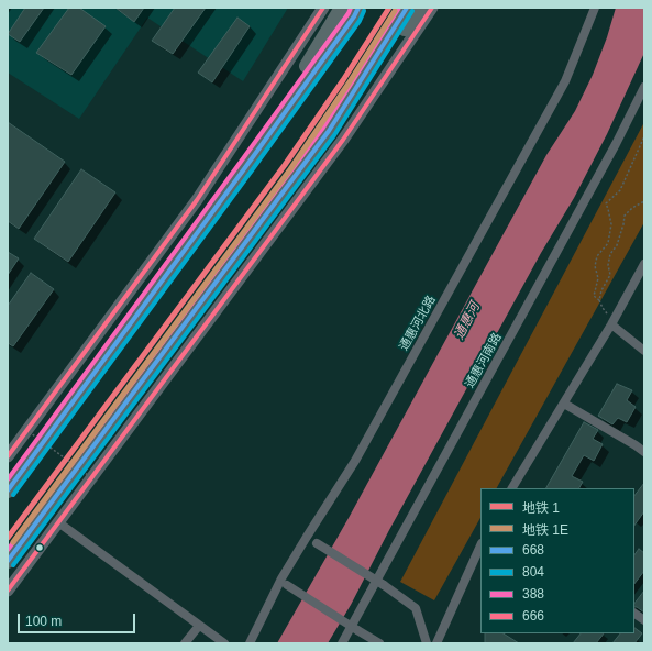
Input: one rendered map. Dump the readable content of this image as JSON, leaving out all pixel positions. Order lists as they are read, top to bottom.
{
  "streets": {
    "street": ["通惠河北路", "通惠河南路"]
  },
  "water": ["通惠河"],
  "lines": [
    "metro line 1",
    "transit line 668",
    "transit line 388",
    "transit line 666",
    "metro line 1E",
    "transit line 804"
  ],
  "legend": [
    "地铁 1",
    "地铁 1E",
    "668",
    "804",
    "388",
    "666"
  ],
  "scale_bar": "100 m"
}
